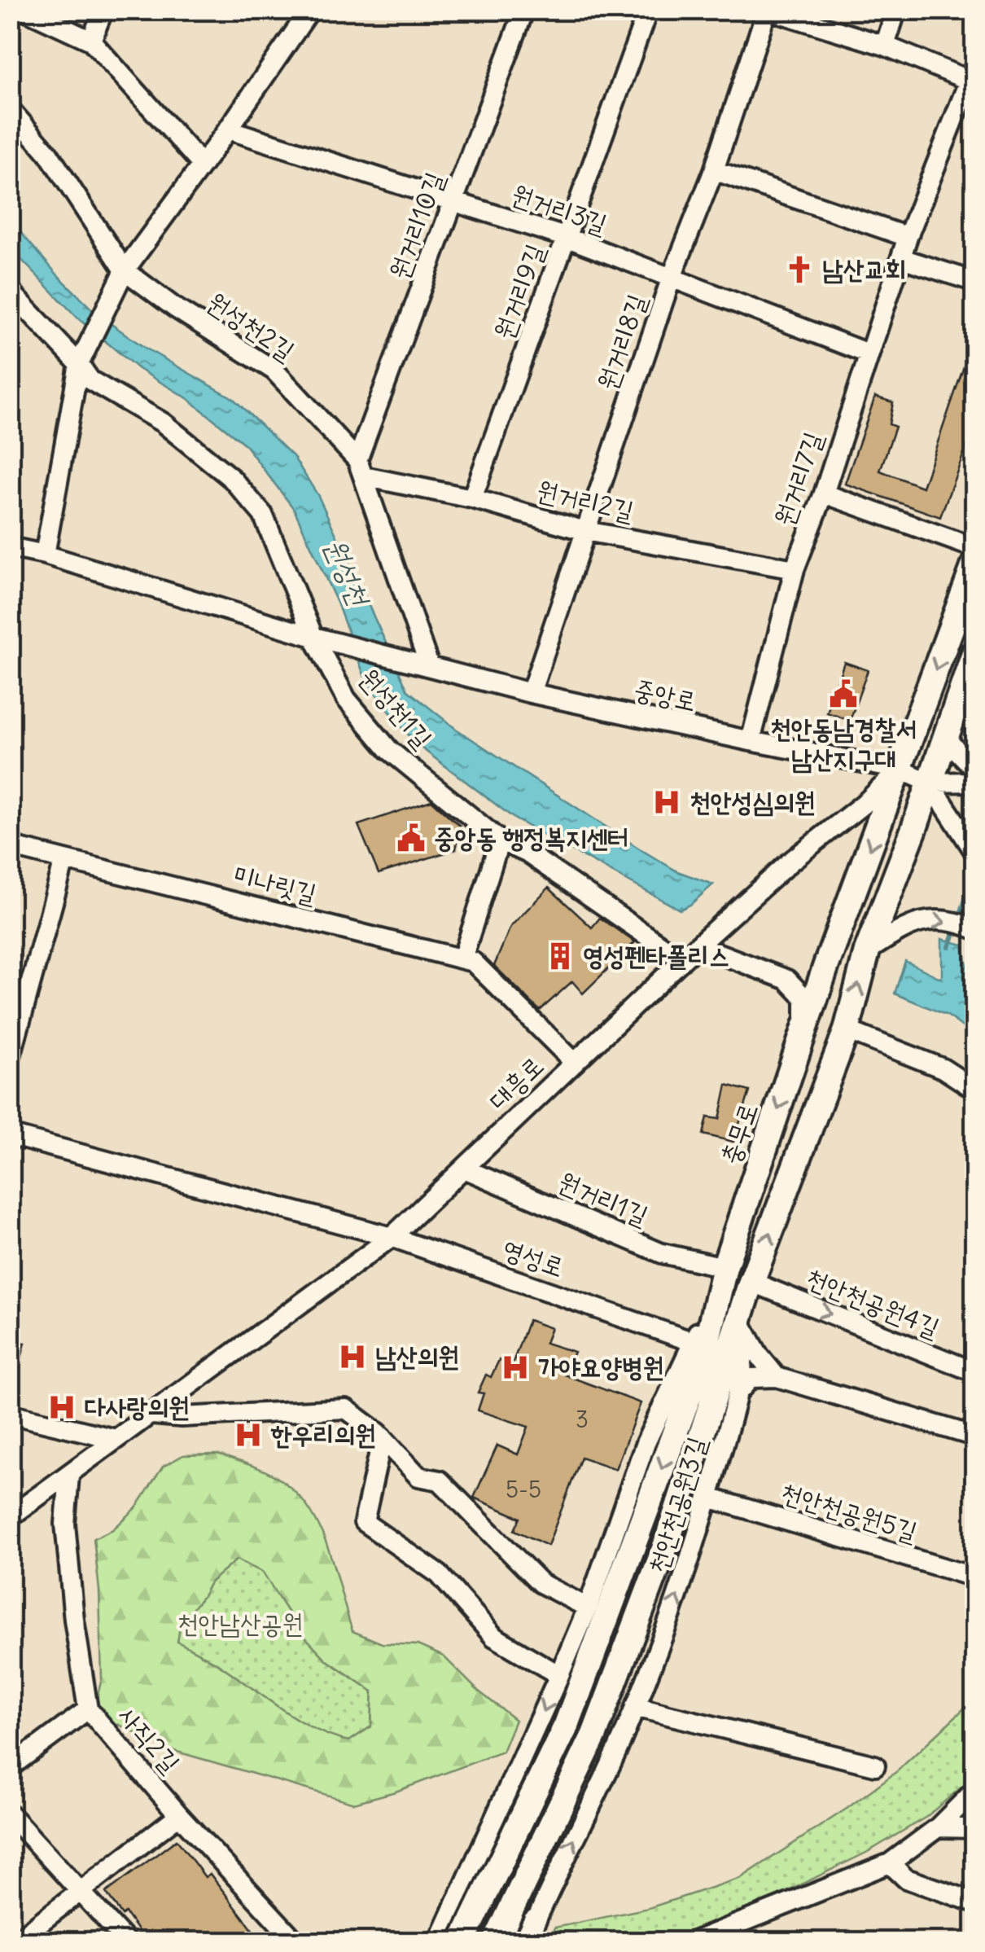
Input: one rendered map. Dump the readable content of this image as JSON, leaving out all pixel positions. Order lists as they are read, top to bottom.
{
  "streets": {
    "main road": ["충무로"],
    "street": [
      "원거리3길",
      "원거리10길",
      "원거리9길",
      "원성천2길",
      "원거리8길",
      "원거리7길",
      "원거리2길",
      "중앙로",
      "원성천1길",
      "미나릿길",
      "대흥로",
      "원거리1길",
      "영성로",
      "천안천공원4길",
      "천안천공원3길",
      "천안천공원5길",
      "사직2길"
    ]
  },
  "crossings": [
    ["원거리3길", "원거리10길"],
    ["원거리3길", "원거리9길"],
    ["원거리3길", "원거리8길"],
    ["원거리3길", "원거리7길"],
    ["원거리10길", "원성천2길"],
    ["원거리10길", "원거리2길"],
    ["원거리9길", "원거리2길"],
    ["원성천2길", "원거리2길"],
    ["원성천2길", "중앙로"],
    ["원거리8길", "원거리2길"],
    ["원거리8길", "중앙로"],
    ["원거리7길", "원거리2길"],
    ["원거리7길", "중앙로"],
    ["중앙로", "원성천1길"],
    ["중앙로", "대흥로"],
    ["중앙로", "충무로"],
    ["원성천1길", "대흥로"],
    ["대흥로", "충무로"],
    ["대흥로", "원거리1길"],
    ["대흥로", "영성로"],
    ["대흥로", "사직2길"],
    ["충무로", "원거리1길"],
    ["천안천공원3길", "천안천공원5길"]
  ],
  "water": ["원성천"],
  "parks": ["천안남산공원"],
  "places": {
    "church": ["남산교회"],
    "public building": ["천안동남경찰서 남산지구대", "중앙동 행정복지센터"],
    "hospital": [
      "천안성심의원",
      "남산의원",
      "가야요양병원",
      "다사랑의원",
      "한우리의원"
    ],
    "building": ["영성펜타폴리스"]
  },
  "house_numbers": ["3", "5-5"]
}
